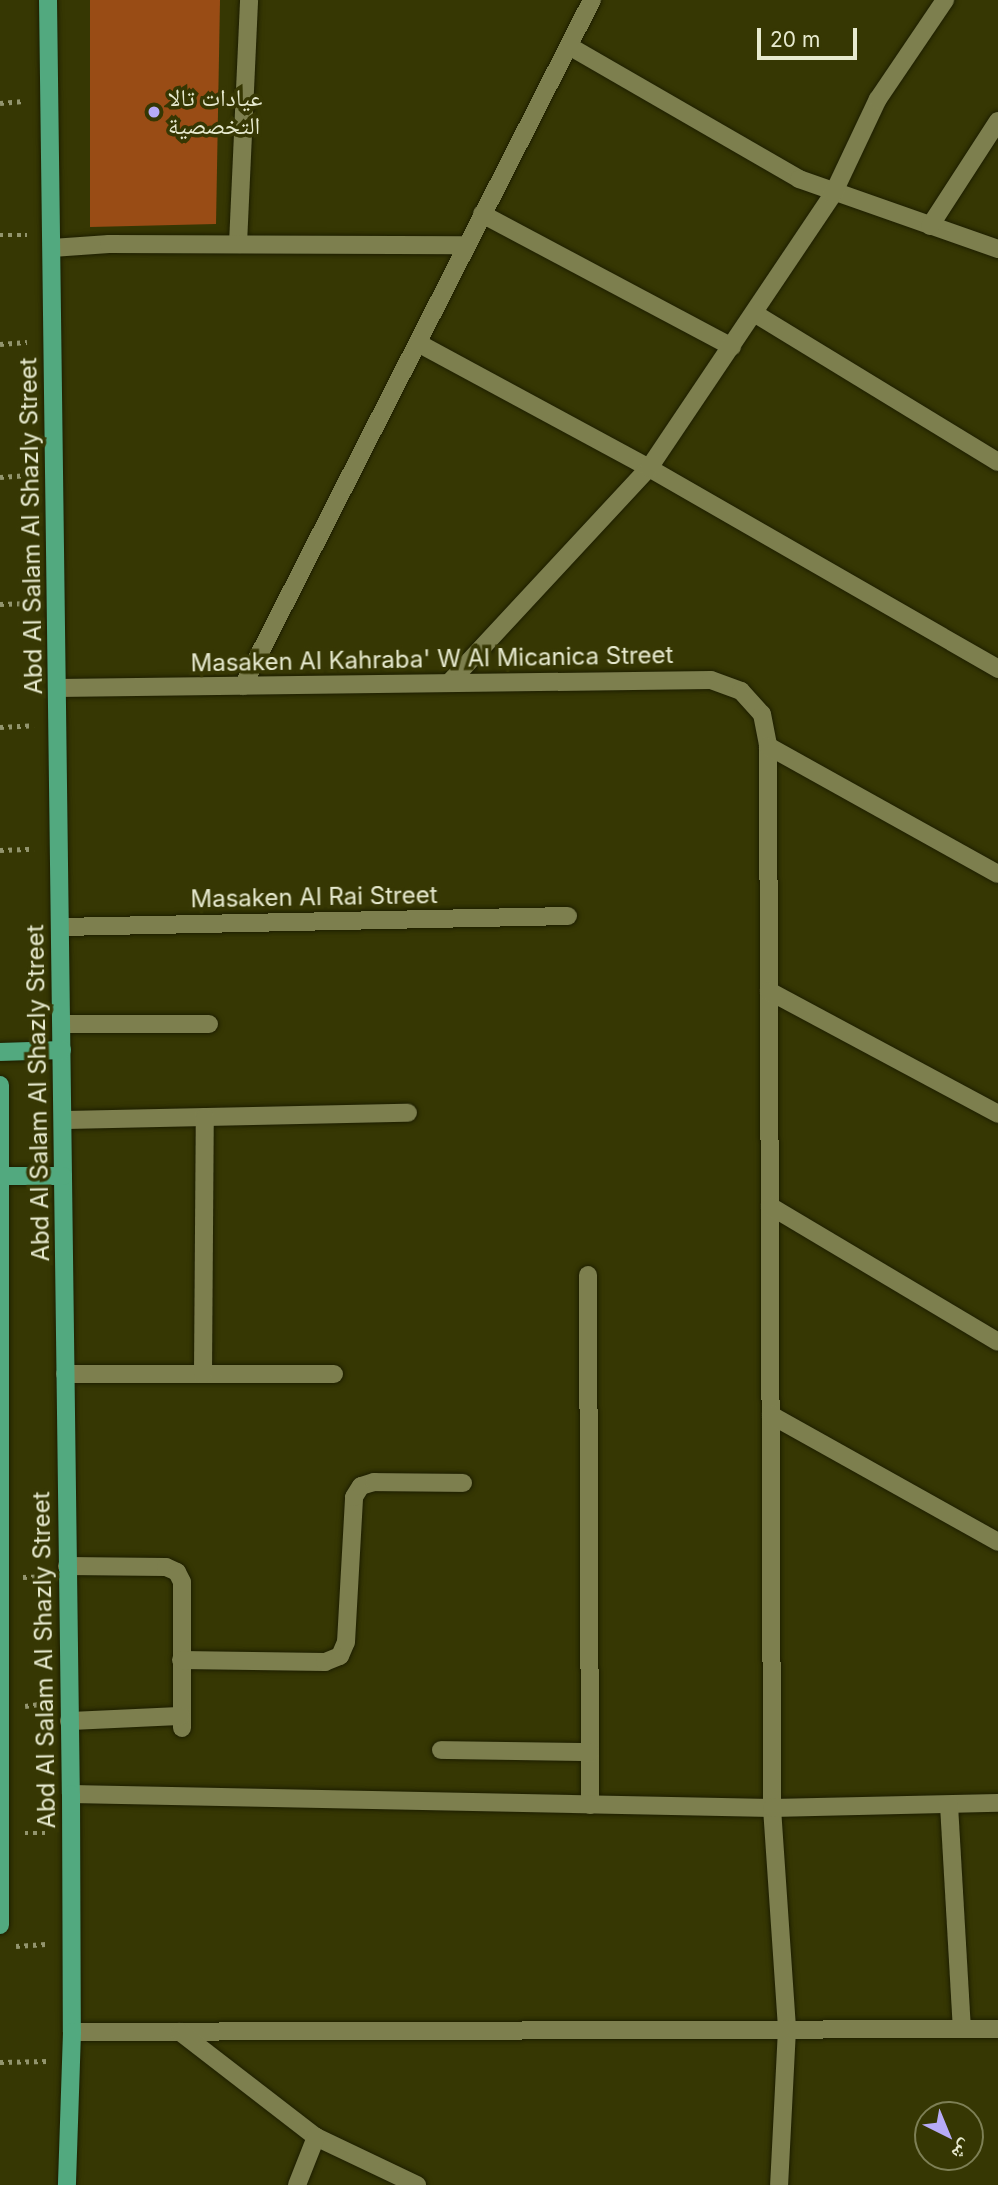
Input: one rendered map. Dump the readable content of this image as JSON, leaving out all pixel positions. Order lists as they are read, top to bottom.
{
  "streets": {
    "main road": ["Abd Al Salam Al Shazly Street"],
    "street": ["Masaken Al Kahraba' W Al Micanica Street", "Masaken Al Rai Street"]
  },
  "crossings": [
    ["Abd Al Salam Al Shazly Street", "Masaken Al Kahraba' W Al Micanica Street"],
    ["Abd Al Salam Al Shazly Street", "Masaken Al Rai Street"]
  ],
  "places": ["عيادات تالا التخصصية"],
  "scale_bar": "20 m",
  "north": "bottom right"
}
